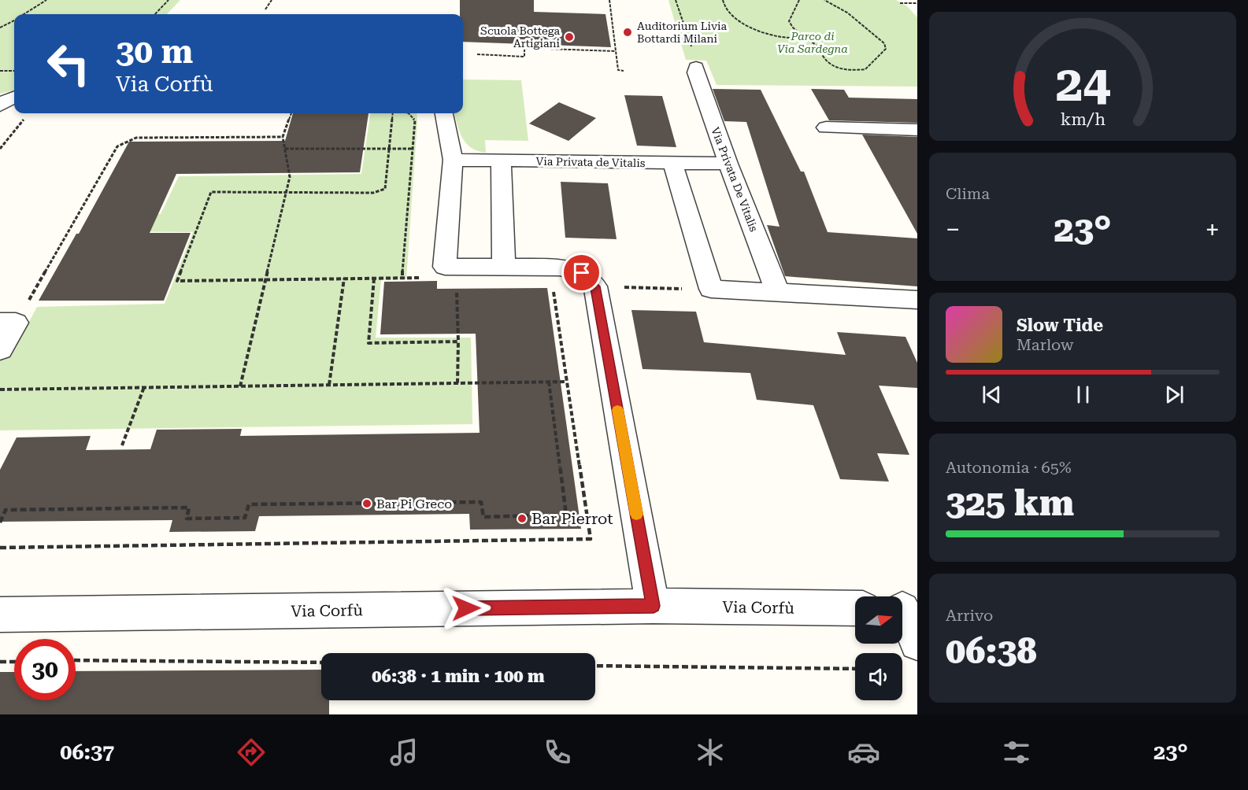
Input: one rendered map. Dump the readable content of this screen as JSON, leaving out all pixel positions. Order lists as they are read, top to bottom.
{
  "streets": {
    "street": ["Via Privata de Vitalis", "Via Privata De Vitalis", "Via Corfù"]
  },
  "crossings": [
    ["Via Privata de Vitalis", "Via Privata De Vitalis"]
  ],
  "parks": ["Parco di Via Sardegna"],
  "places": [
    "Auditorium Livia Bottardi Milani",
    "Scuola Bottega Artigiani",
    "Bar Pi Greco",
    "Bar Pierrot"
  ],
  "north": "right",
  "page": {
    "turn": ["30 m", "Via Corfù"],
    "tile": [
      "Clima",
      ["Autonomia · 65%", "325 km"],
      ["Arrivo", "06:38"]
    ],
    "heat": ["−", "23°", "+"],
    "song": ["Slow Tide", "Marlow"],
    "limit": "30",
    "trip": "06:38 · 1 min · 100 m",
    "tabs": ["06:37", "23°"],
    "gauge": ["24", "km/h"]
  }
}
